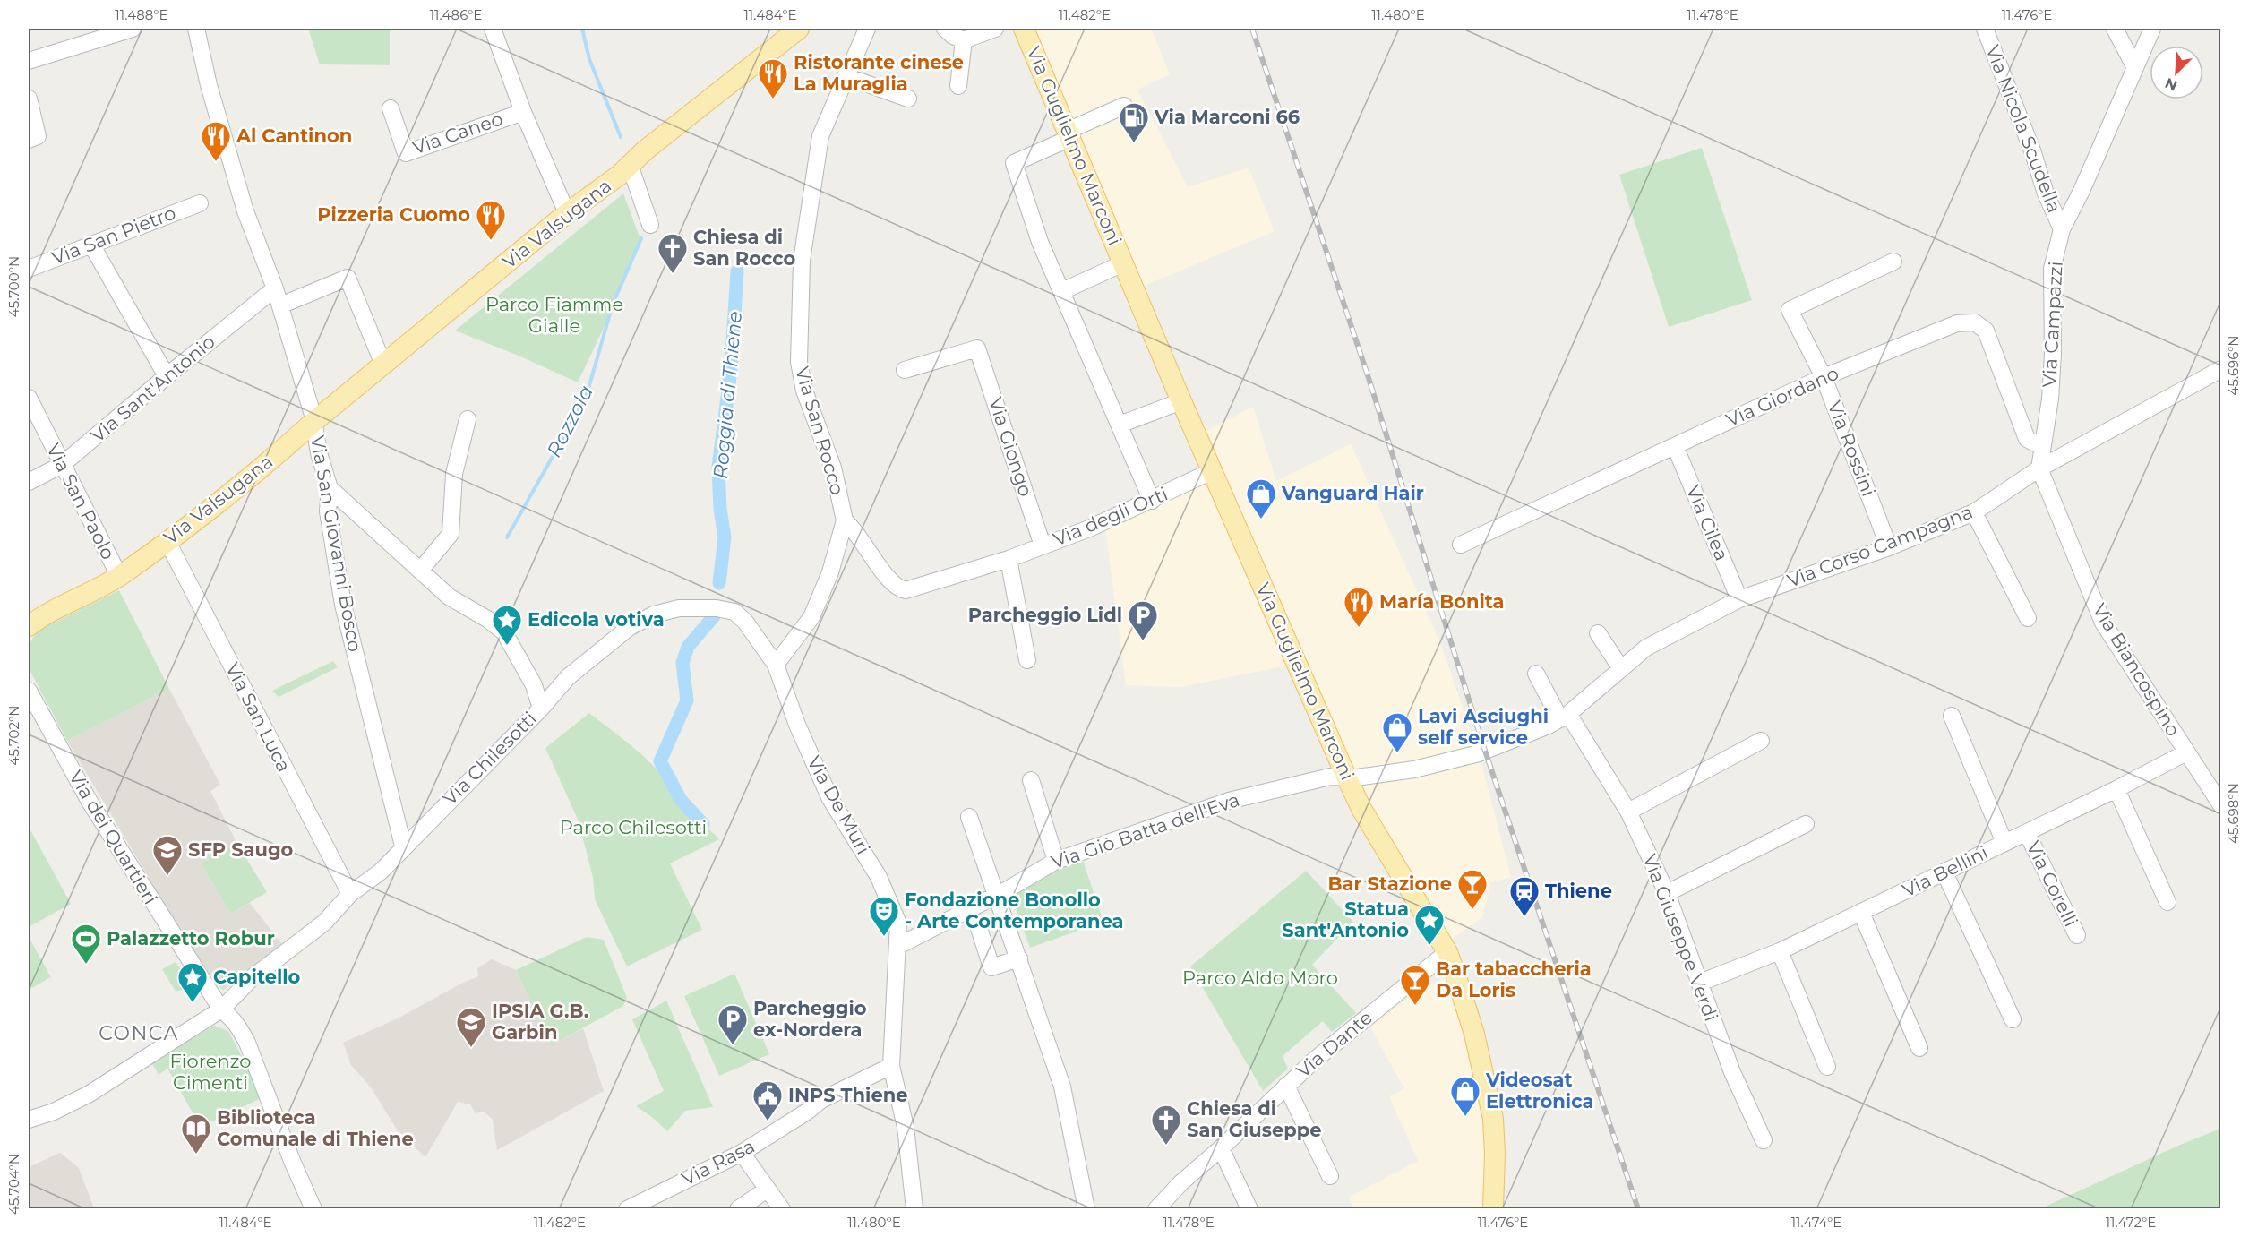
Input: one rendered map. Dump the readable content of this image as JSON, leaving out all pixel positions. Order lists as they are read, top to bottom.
{
  "streets": {
    "main road": ["Via Guglielmo Marconi", "Via Valsugana"],
    "street": [
      "Via Nicola Scudella",
      "Via Caneo",
      "Via San Pietro",
      "Via Campazzi",
      "Via Sant'Antonio",
      "Via Giordano",
      "Via San Rocco",
      "Via Giongo",
      "Via Rossini",
      "Via San Paolo",
      "Via degli Orti",
      "Via Cilea",
      "Via San Giovanni Bosco",
      "Via Corso Campagna",
      "Via Biancospino",
      "Via San Luca",
      "Via Chilesotti",
      "Via De Muri",
      "Via Giò Batta dell'Eva",
      "Via dei Quartieri",
      "Via Bellini",
      "Via Corelli",
      "Via Giuseppe Verdi",
      "Via Dante",
      "Via Rasa"
    ]
  },
  "crossings": [
    ["Via Nicola Scudella", "Via Campazzi"],
    ["Via Guglielmo Marconi", "Via degli Orti"],
    ["Via Guglielmo Marconi", "Via Corso Campagna"],
    ["Via Guglielmo Marconi", "Via Giò Batta dell'Eva"],
    ["Via Guglielmo Marconi", "Via Dante"],
    ["Via Valsugana", "Via San Paolo"],
    ["Via Valsugana", "Via San Giovanni Bosco"],
    ["Via Valsugana", "Via San Luca"],
    ["Via Campazzi", "Via Giordano"],
    ["Via Campazzi", "Via Corso Campagna"],
    ["Via Campazzi", "Via Biancospino"],
    ["Via Sant'Antonio", "Via San Paolo"],
    ["Via Sant'Antonio", "Via San Giovanni Bosco"],
    ["Via Giordano", "Via Rossini"],
    ["Via Giordano", "Via Cilea"],
    ["Via San Rocco", "Via degli Orti"],
    ["Via San Rocco", "Via Chilesotti"],
    ["Via San Rocco", "Via De Muri"],
    ["Via Giongo", "Via degli Orti"],
    ["Via Rossini", "Via Corso Campagna"],
    ["Via Cilea", "Via Corso Campagna"],
    ["Via San Giovanni Bosco", "Via Chilesotti"],
    ["Via Corso Campagna", "Via Biancospino"],
    ["Via Corso Campagna", "Via Giò Batta dell'Eva"],
    ["Via Corso Campagna", "Via Giuseppe Verdi"],
    ["Via Biancospino", "Via Bellini"],
    ["Via San Luca", "Via Chilesotti"],
    ["Via Chilesotti", "Via De Muri"],
    ["Via Chilesotti", "Via dei Quartieri"],
    ["Via De Muri", "Via Giò Batta dell'Eva"],
    ["Via De Muri", "Via Rasa"],
    ["Via Bellini", "Via Corelli"],
    ["Via Bellini", "Via Giuseppe Verdi"]
  ],
  "districts": ["CONCA"],
  "water": ["Roggia di Thiene", "Rozzola"],
  "parks": [
    "Parco Fiamme Gialle",
    "Parco Chilesotti",
    "Parco Aldo Moro",
    "Fiorenzo Cimenti"
  ],
  "places": {
    "restaurant": [
      "Ristorante cinese La Muraglia",
      "Al Cantinon",
      "Pizzeria Cuomo",
      "María Bonita"
    ],
    "fuel station": ["Via Marconi 66"],
    "church": ["Chiesa di San Rocco", "Chiesa di San Giuseppe"],
    "shop": ["Vanguard Hair", "Lavi Asciughi self service", "Videosat Elettronica"],
    "parking": ["Parcheggio Lidl", "Parcheggio ex-Nordera"],
    "place": ["Edicola votiva", "Statua Sant'Antonio", "Capitello"],
    "school or university": ["SFP Saugo", "IPSIA G.B. Garbin"],
    "bar": ["Bar Stazione", "Bar tabaccheria Da Loris"],
    "station": ["Thiene"],
    "theatre": ["Fondazione Bonollo - Arte Contemporanea"],
    "sports": ["Palazzetto Robur"],
    "public building": ["INPS Thiene"],
    "library": ["Biblioteca Comunale di Thiene"]
  },
  "north": "bottom left",
  "coordinates": [
    "11.488°E",
    "11.486°E",
    "11.484°E",
    "11.482°E",
    "11.480°E",
    "11.478°E",
    "11.476°E",
    "45.700°N",
    "45.696°N",
    "45.702°N",
    "45.698°N",
    "45.704°N",
    "11.474°E",
    "11.472°E"
  ]
}
